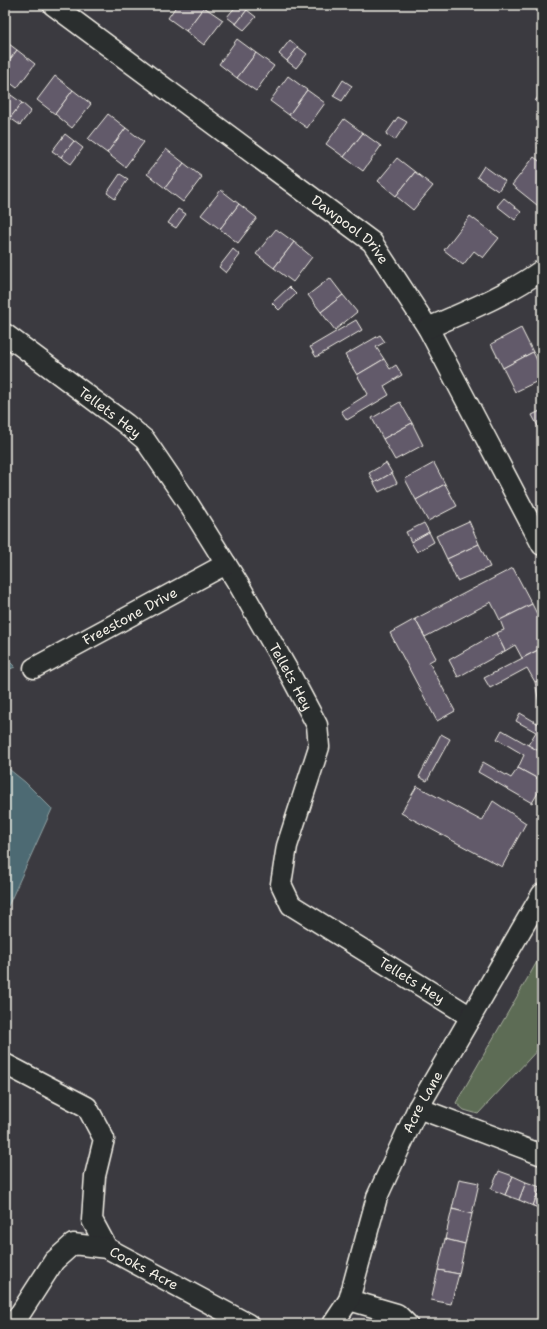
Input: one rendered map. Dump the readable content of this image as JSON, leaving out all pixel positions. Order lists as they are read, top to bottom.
{
  "streets": {
    "street": [
      "Dawpool Drive",
      "Tellets Hey",
      "Freestone Drive",
      "Acre Lane",
      "Cooks Acre"
    ]
  },
  "crossings": [
    ["Tellets Hey", "Freestone Drive"],
    ["Tellets Hey", "Acre Lane"]
  ]
}
